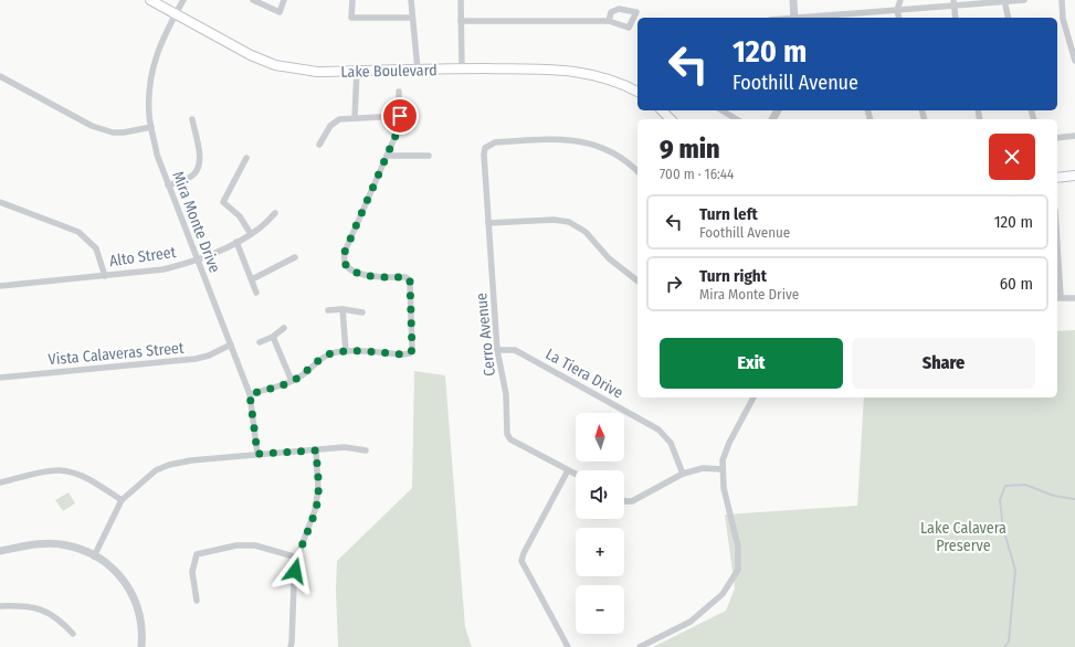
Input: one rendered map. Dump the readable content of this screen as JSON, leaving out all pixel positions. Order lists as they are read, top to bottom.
{
  "streets": {
    "main road": ["Lake Boulevard"],
    "street": [
      "Mira Monte Drive",
      "Alto Street",
      "Cerro Avenue",
      "Vista Calaveras Street",
      "La Tiera Drive"
    ]
  },
  "crossings": [
    ["Lake Boulevard", "Mira Monte Drive"],
    ["Mira Monte Drive", "Alto Street"],
    ["Mira Monte Drive", "Vista Calaveras Street"],
    ["Cerro Avenue", "La Tiera Drive"]
  ],
  "parks": ["Lake Calavera Preserve"],
  "north": "top",
  "page": {
    "turn": ["120 m", "Foothill Avenue"],
    "heading": ["9 min", "700 m · 16:44"],
    "list": [
      {
        "name": "Turn left",
        "note": "Foothill Avenue",
        "value": "120 m"
      },
      {
        "name": "Turn right",
        "note": "Mira Monte Drive",
        "value": "60 m"
      }
    ],
    "buttons": ["Exit", "Share"],
    "map_buttons": ["+", "−"]
  }
}
